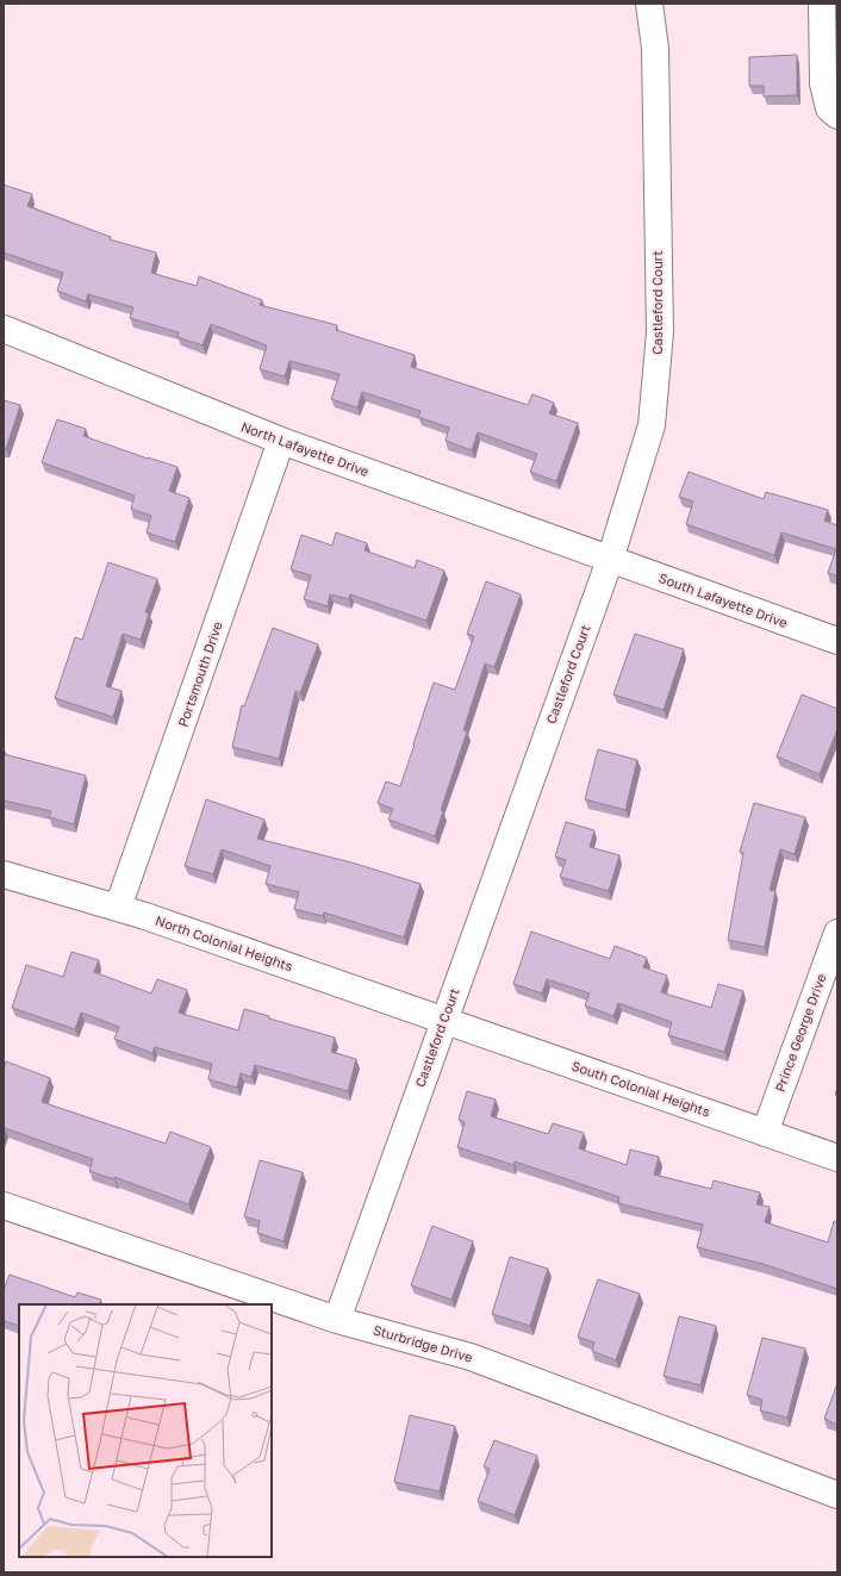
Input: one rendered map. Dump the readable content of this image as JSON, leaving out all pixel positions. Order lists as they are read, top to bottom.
{
  "streets": {
    "street": [
      "Castleford Court",
      "North Lafayette Drive",
      "South Lafayette Drive",
      "Portsmouth Drive",
      "North Colonial Heights",
      "Prince George Drive",
      "South Colonial Heights",
      "Sturbridge Drive"
    ]
  },
  "crossings": [
    ["Castleford Court", "North Lafayette Drive"],
    ["Castleford Court", "South Lafayette Drive"],
    ["Castleford Court", "North Colonial Heights"],
    ["Castleford Court", "South Colonial Heights"],
    ["Castleford Court", "Sturbridge Drive"],
    ["North Lafayette Drive", "South Lafayette Drive"],
    ["North Lafayette Drive", "Portsmouth Drive"],
    ["Portsmouth Drive", "North Colonial Heights"],
    ["North Colonial Heights", "South Colonial Heights"],
    ["Prince George Drive", "South Colonial Heights"]
  ]
}
